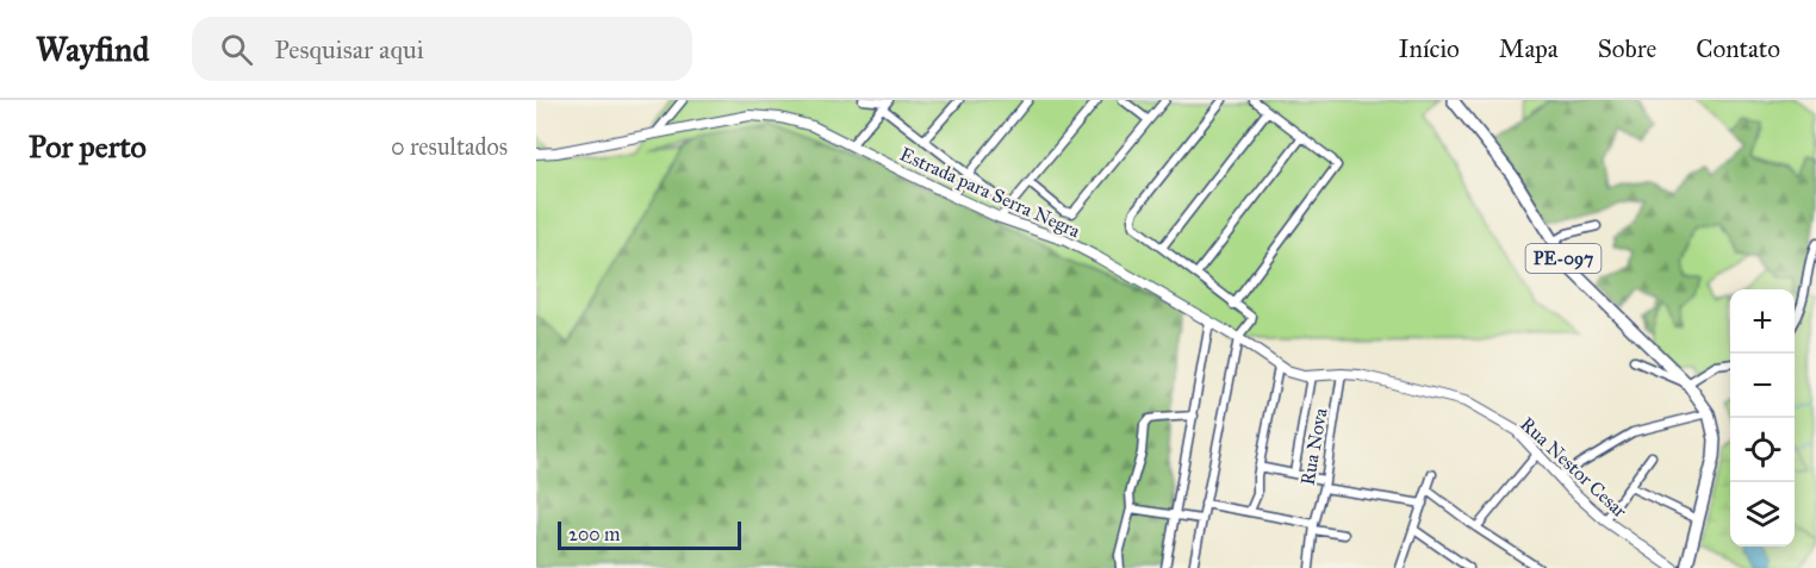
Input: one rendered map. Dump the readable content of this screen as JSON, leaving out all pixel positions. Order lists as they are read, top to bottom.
{
  "streets": {
    "main road": ["PE-097"],
    "street": ["Estrada para Serra Negra", "Rua Nova", "Rua Nestor Cesar"]
  },
  "crossings": [
    ["Estrada para Serra Negra", "Rua Nestor Cesar"],
    ["Rua Nova", "Rua Nestor Cesar"]
  ],
  "scale_bar": "200 m",
  "page": {
    "header": "Wayfind",
    "search": "Pesquisar aqui",
    "nav": [
      "Início",
      "Mapa",
      "Sobre",
      "Contato"
    ],
    "heading": ["Por perto", "0 resultados"],
    "map_buttons": ["+", "−"],
    "scale": "200 m"
  }
}
